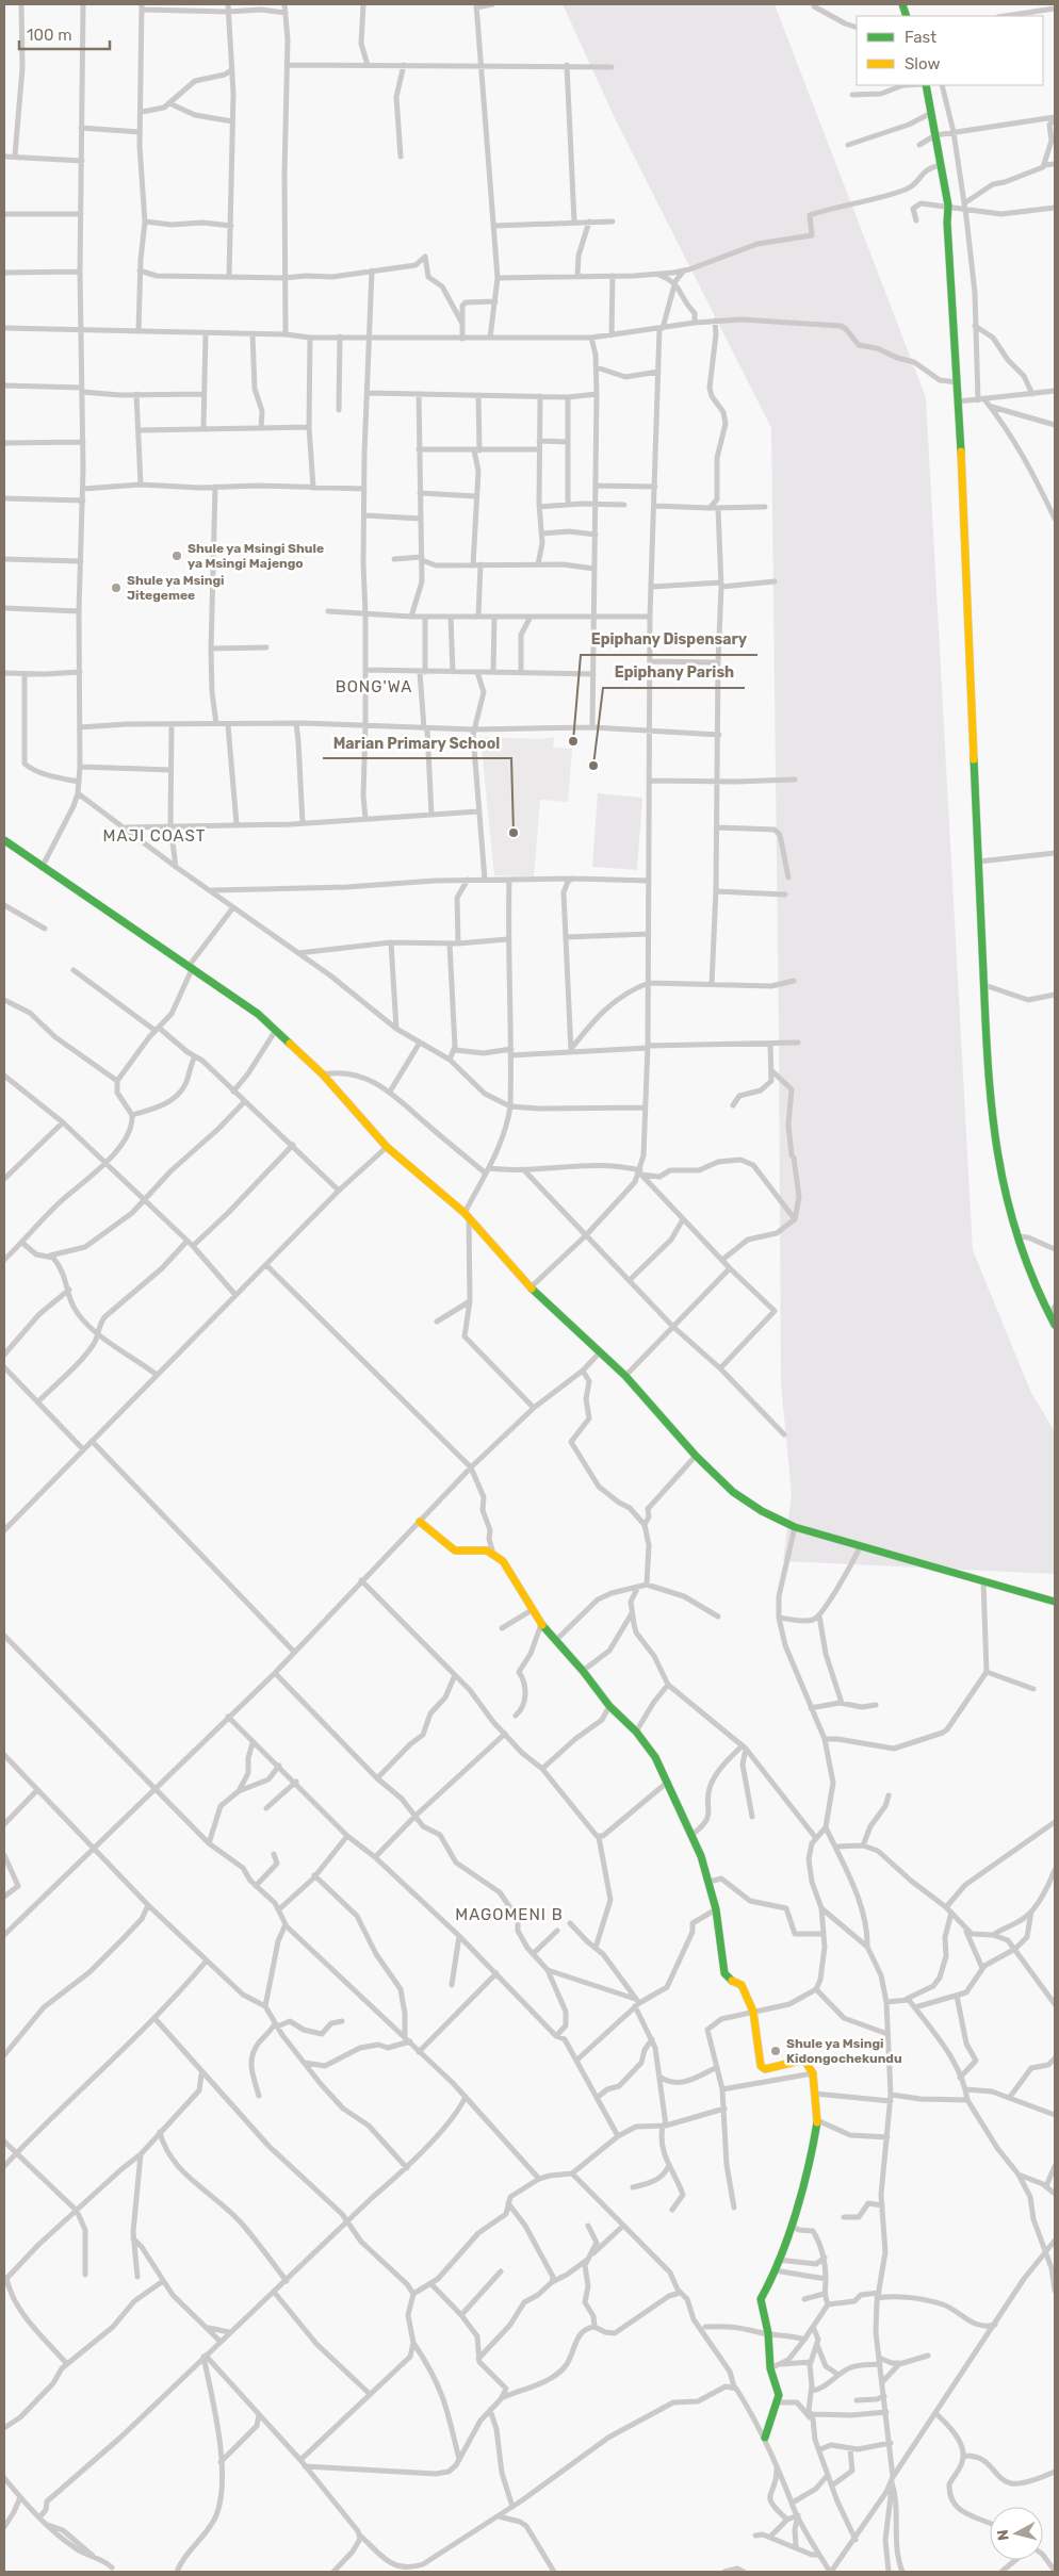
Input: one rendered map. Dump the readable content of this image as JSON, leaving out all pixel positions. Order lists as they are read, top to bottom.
{
  "districts": ["BONG'WA", "MAJI COAST", "MAGOMENI B"],
  "places": [
    "Shule ya Msingi Shule ya Msingi Majengo",
    "Shule ya Msingi Jitegemee",
    "Epiphany Dispensary",
    "Epiphany Parish",
    "Marian Primary School",
    "Shule ya Msingi Kidongochekundu"
  ],
  "legend": ["Fast", "Slow"],
  "scale_bar": "100 m",
  "north": "left"
}
